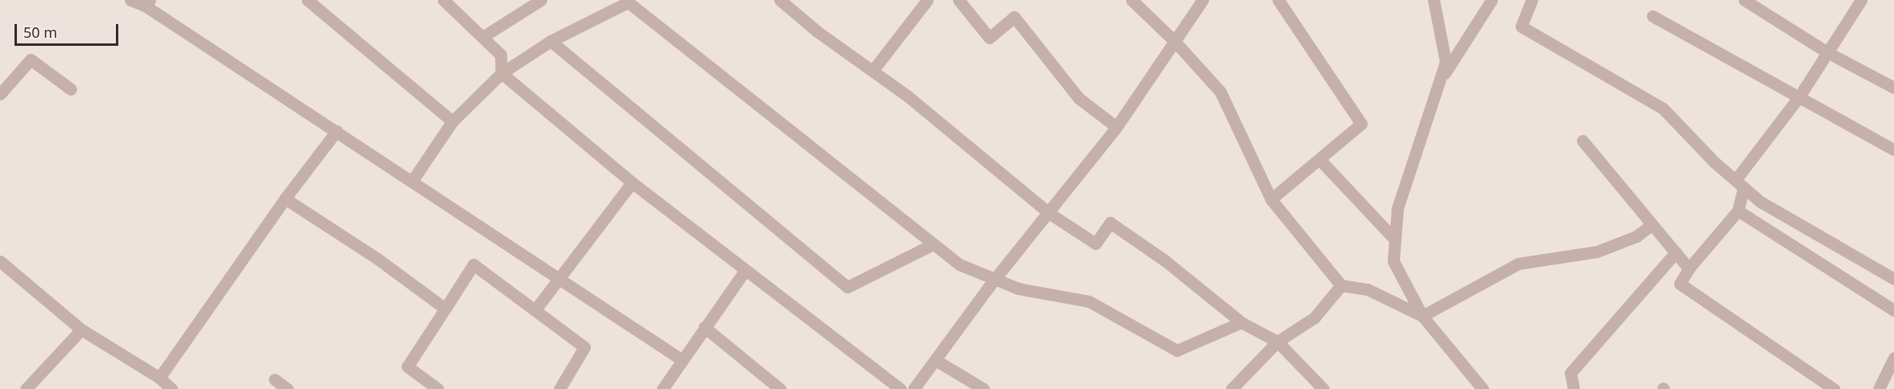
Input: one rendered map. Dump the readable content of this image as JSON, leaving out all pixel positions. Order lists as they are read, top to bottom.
{
  "scale_bar": "50 m"
}
